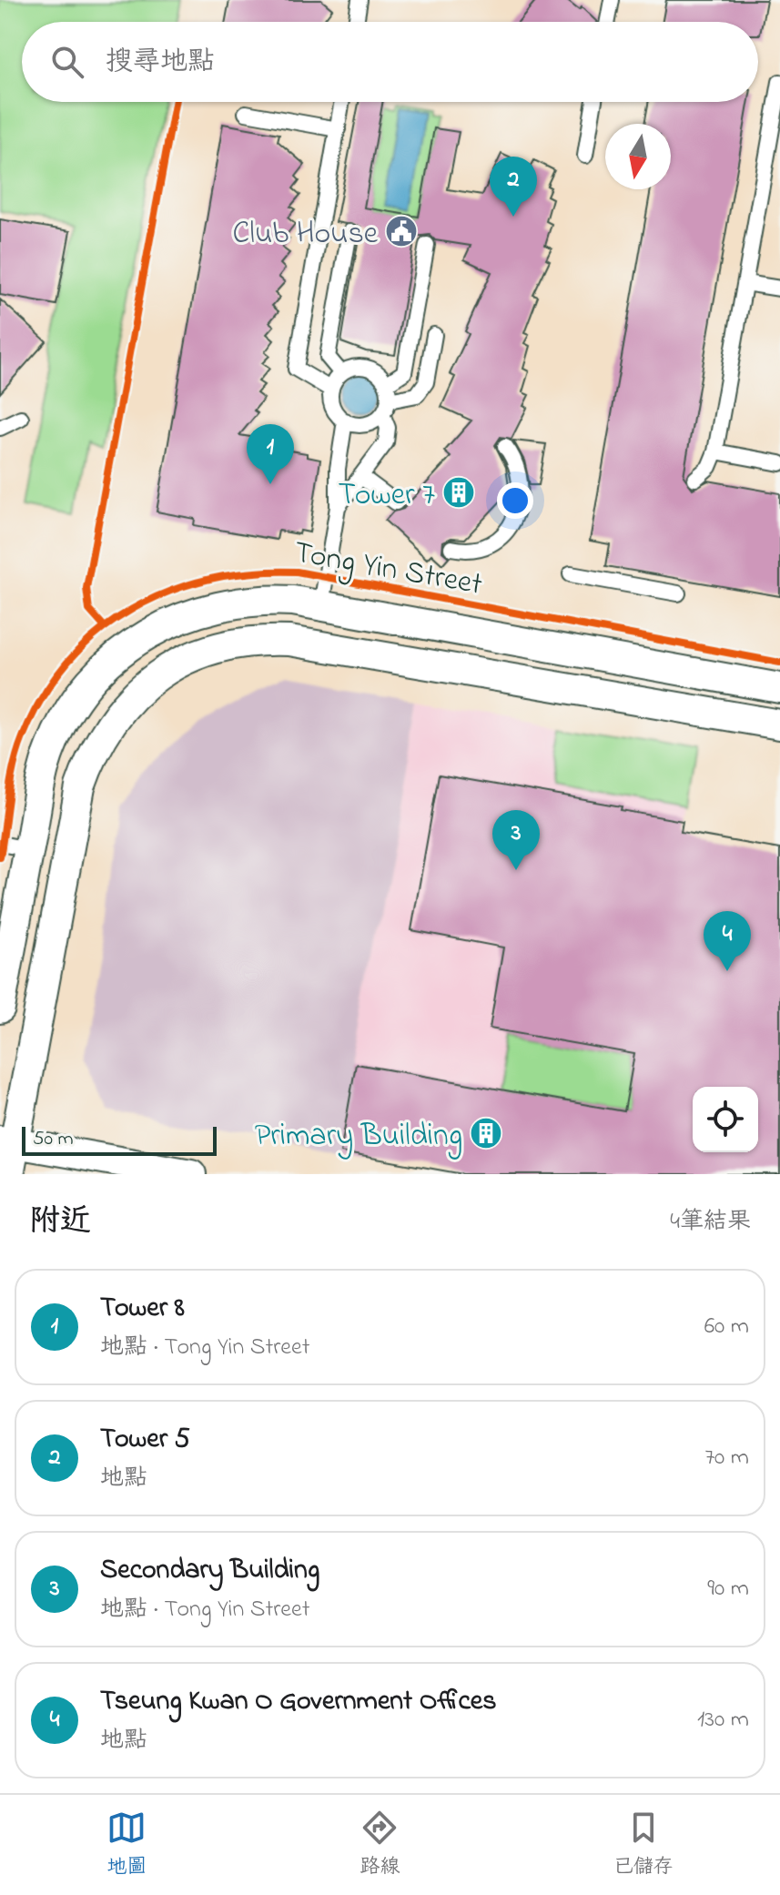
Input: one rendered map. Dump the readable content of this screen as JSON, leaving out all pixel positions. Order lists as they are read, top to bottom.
{
  "streets": {
    "street": ["Tong Yin Street"]
  },
  "places": {
    "public building": ["Club House"],
    "building": ["Tower 7", "Primary Building"]
  },
  "scale_bar": "50 m",
  "north": "bottom",
  "page": {
    "search": "搜尋地點",
    "pins": [
      "2",
      "1",
      "3",
      "4"
    ],
    "scale": "50 m",
    "heading": ["附近", "4筆結果"],
    "list": [
      {
        "mark": "1",
        "name": "Tower 8",
        "note": "地點 · Tong Yin Street",
        "value": "60 m"
      },
      {
        "mark": "2",
        "name": "Tower 5",
        "note": "地點",
        "value": "70 m"
      },
      {
        "mark": "3",
        "name": "Secondary Building",
        "note": "地點 · Tong Yin Street",
        "value": "90 m"
      },
      {
        "mark": "4",
        "name": "Tseung Kwan O Government Offices",
        "note": "地點",
        "value": "130 m"
      }
    ],
    "nav": ["地圖", "路線", "已儲存"]
  }
}
